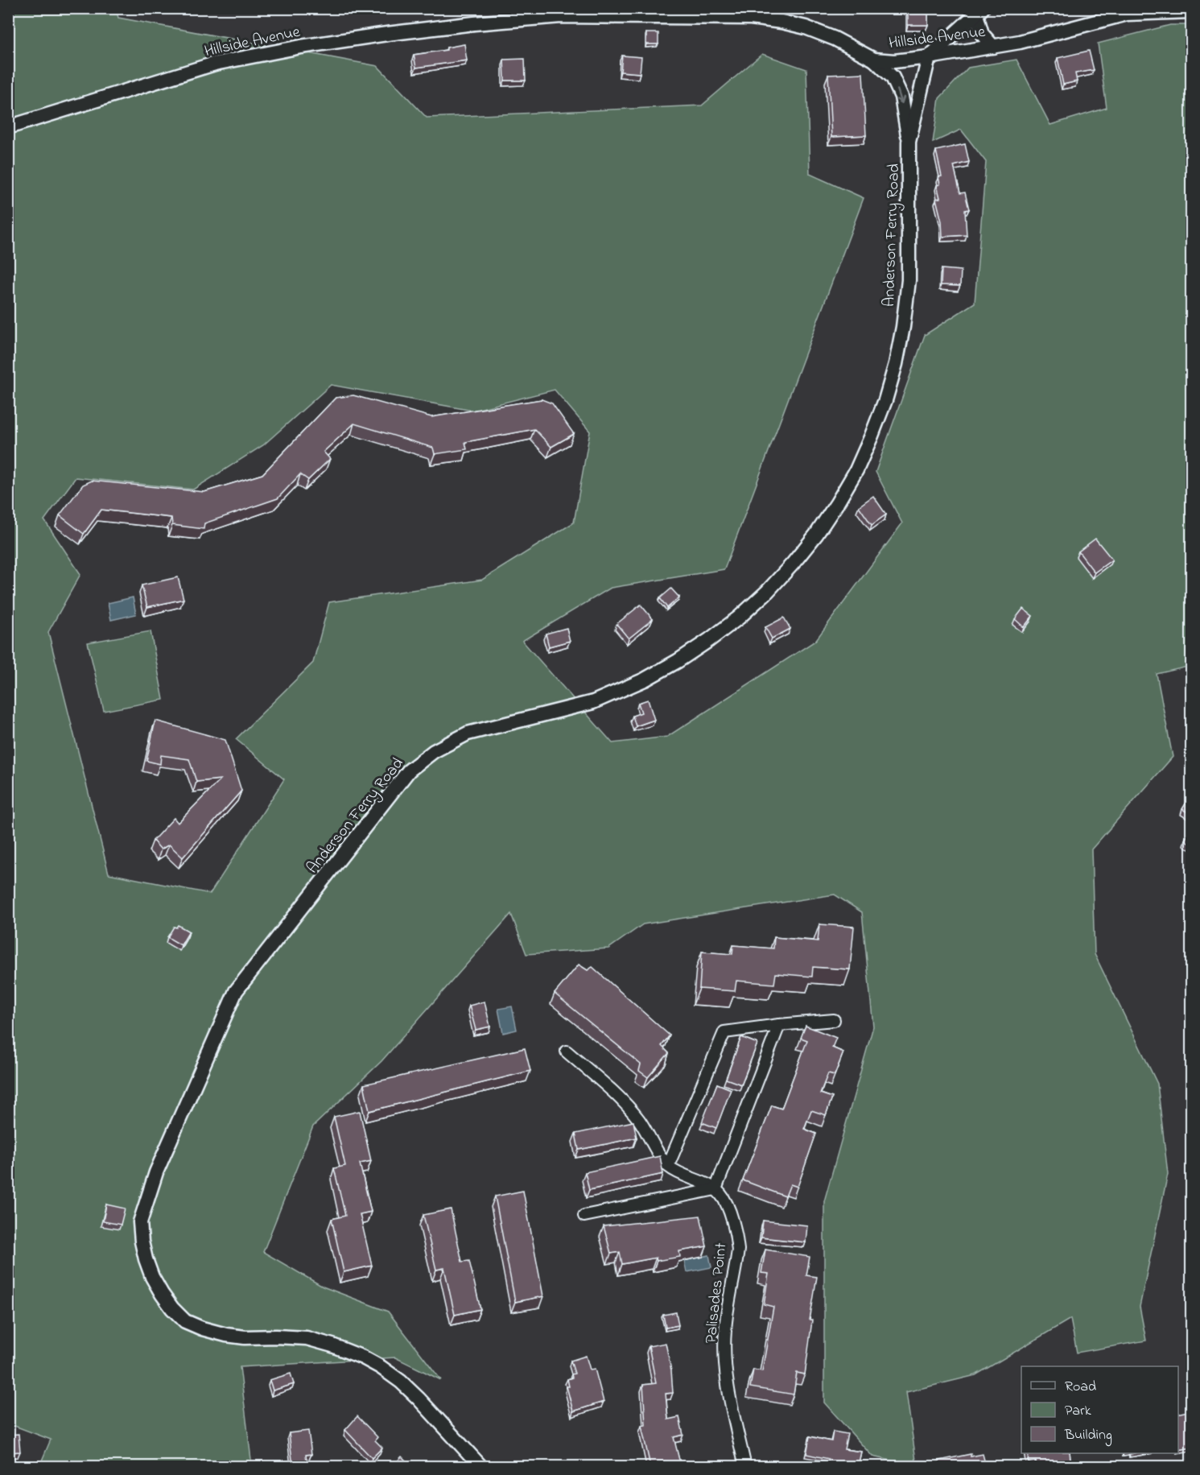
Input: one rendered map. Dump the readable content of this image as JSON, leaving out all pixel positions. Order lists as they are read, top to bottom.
{
  "streets": {
    "street": ["Hillside Avenue", "Anderson Ferry Road", "Palisades Point"]
  },
  "crossings": [
    ["Hillside Avenue", "Anderson Ferry Road"]
  ],
  "legend": ["Road", "Park", "Building"]
}
